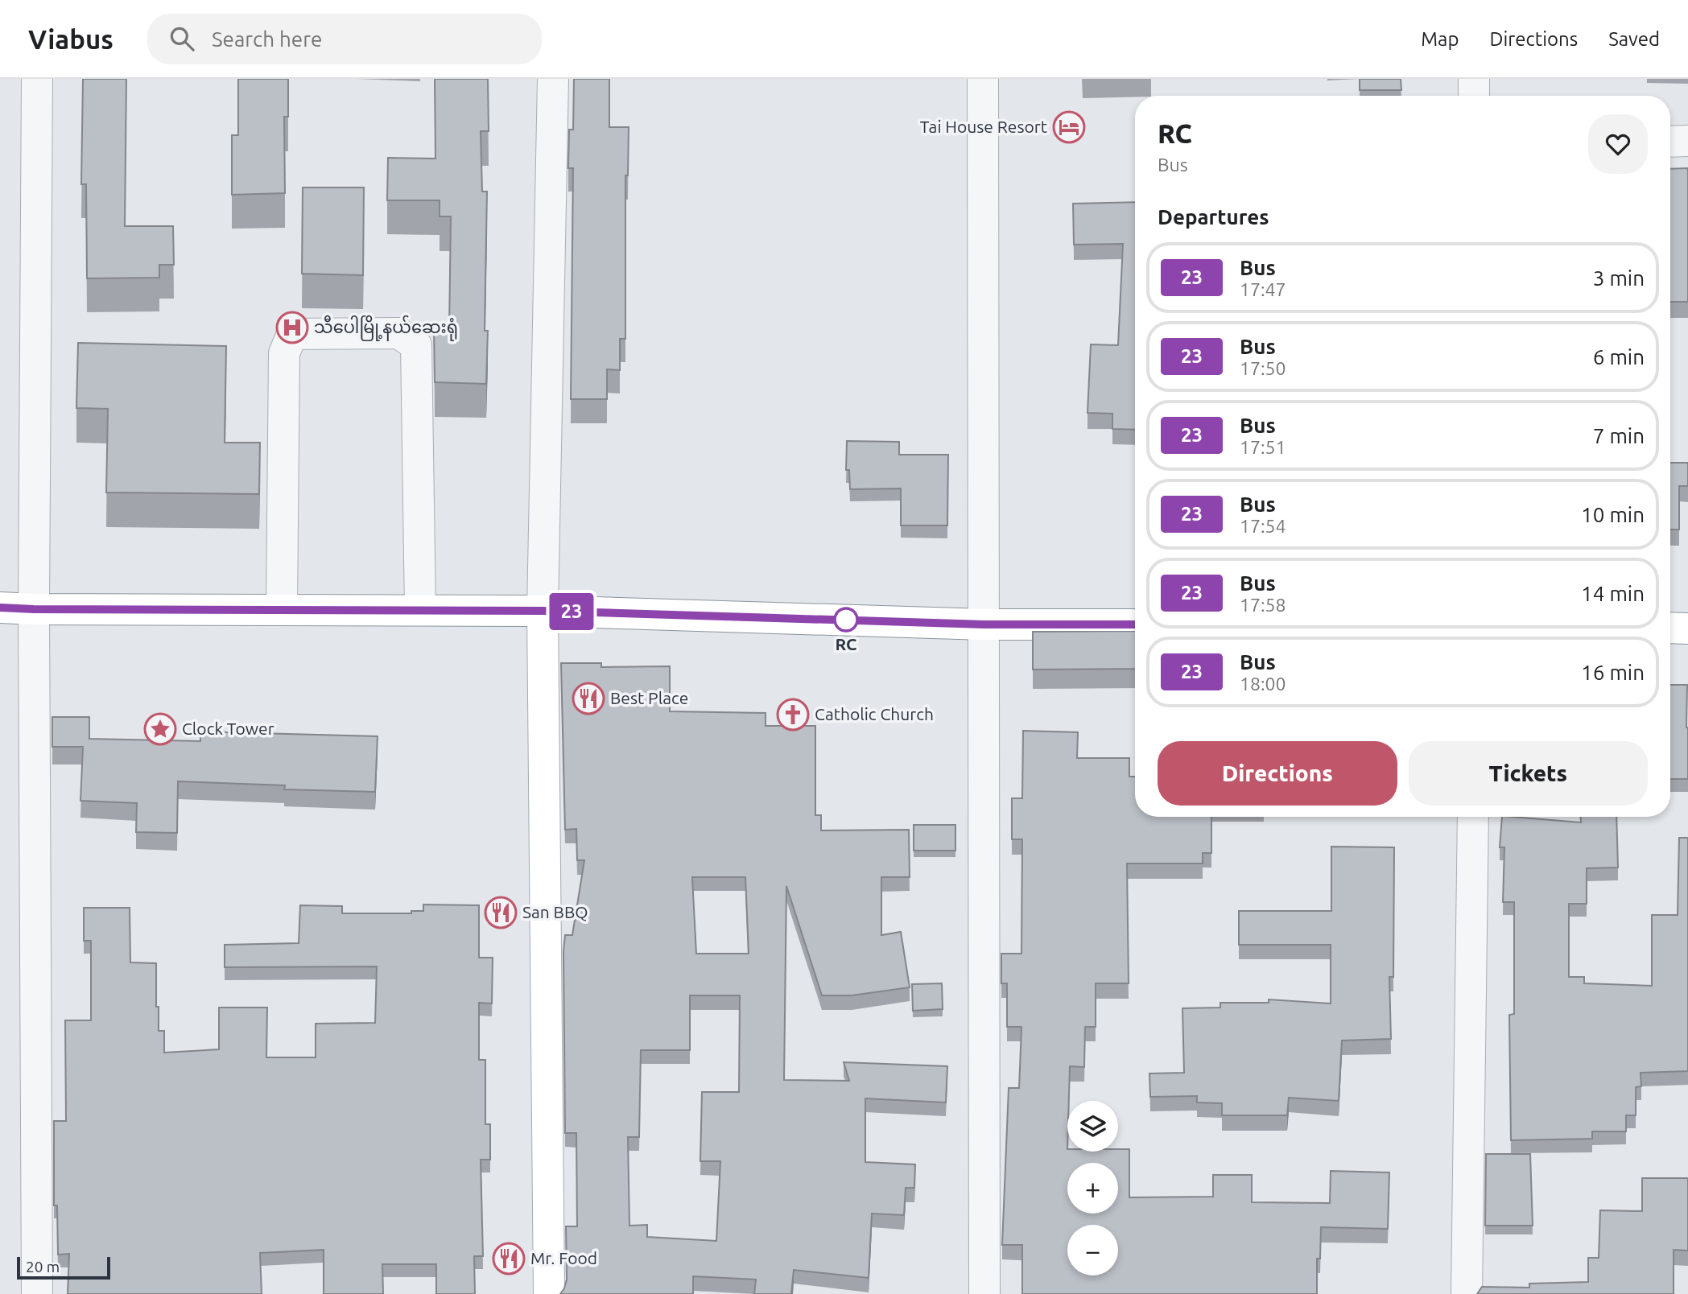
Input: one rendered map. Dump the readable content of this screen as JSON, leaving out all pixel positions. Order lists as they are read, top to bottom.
{
  "places": {
    "hotel": ["Tai House Resort"],
    "hospital": ["သီပေါမြို့နယ်ဆေးရုံ"],
    "other": ["RC"],
    "restaurant": ["Best Place", "San BBQ", "Mr. Food"],
    "church": ["Catholic Church"],
    "place": ["Clock Tower"]
  },
  "lines": ["bus line 23"],
  "scale_bar": "20 m",
  "page": {
    "header": "Viabus",
    "search": "Search here",
    "nav": ["Map", "Directions", "Saved"],
    "on_map": "23",
    "heading": [
      ["RC", "Bus"],
      "Departures"
    ],
    "list": [
      {
        "mark": "23",
        "name": "Bus",
        "note": "17:47",
        "value": "3 min"
      },
      {
        "mark": "23",
        "name": "Bus",
        "note": "17:50",
        "value": "6 min"
      },
      {
        "mark": "23",
        "name": "Bus",
        "note": "17:51",
        "value": "7 min"
      },
      {
        "mark": "23",
        "name": "Bus",
        "note": "17:54",
        "value": "10 min"
      },
      {
        "mark": "23",
        "name": "Bus",
        "note": "17:58",
        "value": "14 min"
      },
      {
        "mark": "23",
        "name": "Bus",
        "note": "18:00",
        "value": "16 min"
      }
    ],
    "buttons": ["Directions", "Tickets"],
    "map_buttons": ["+", "−"],
    "scale": "20 m"
  }
}
